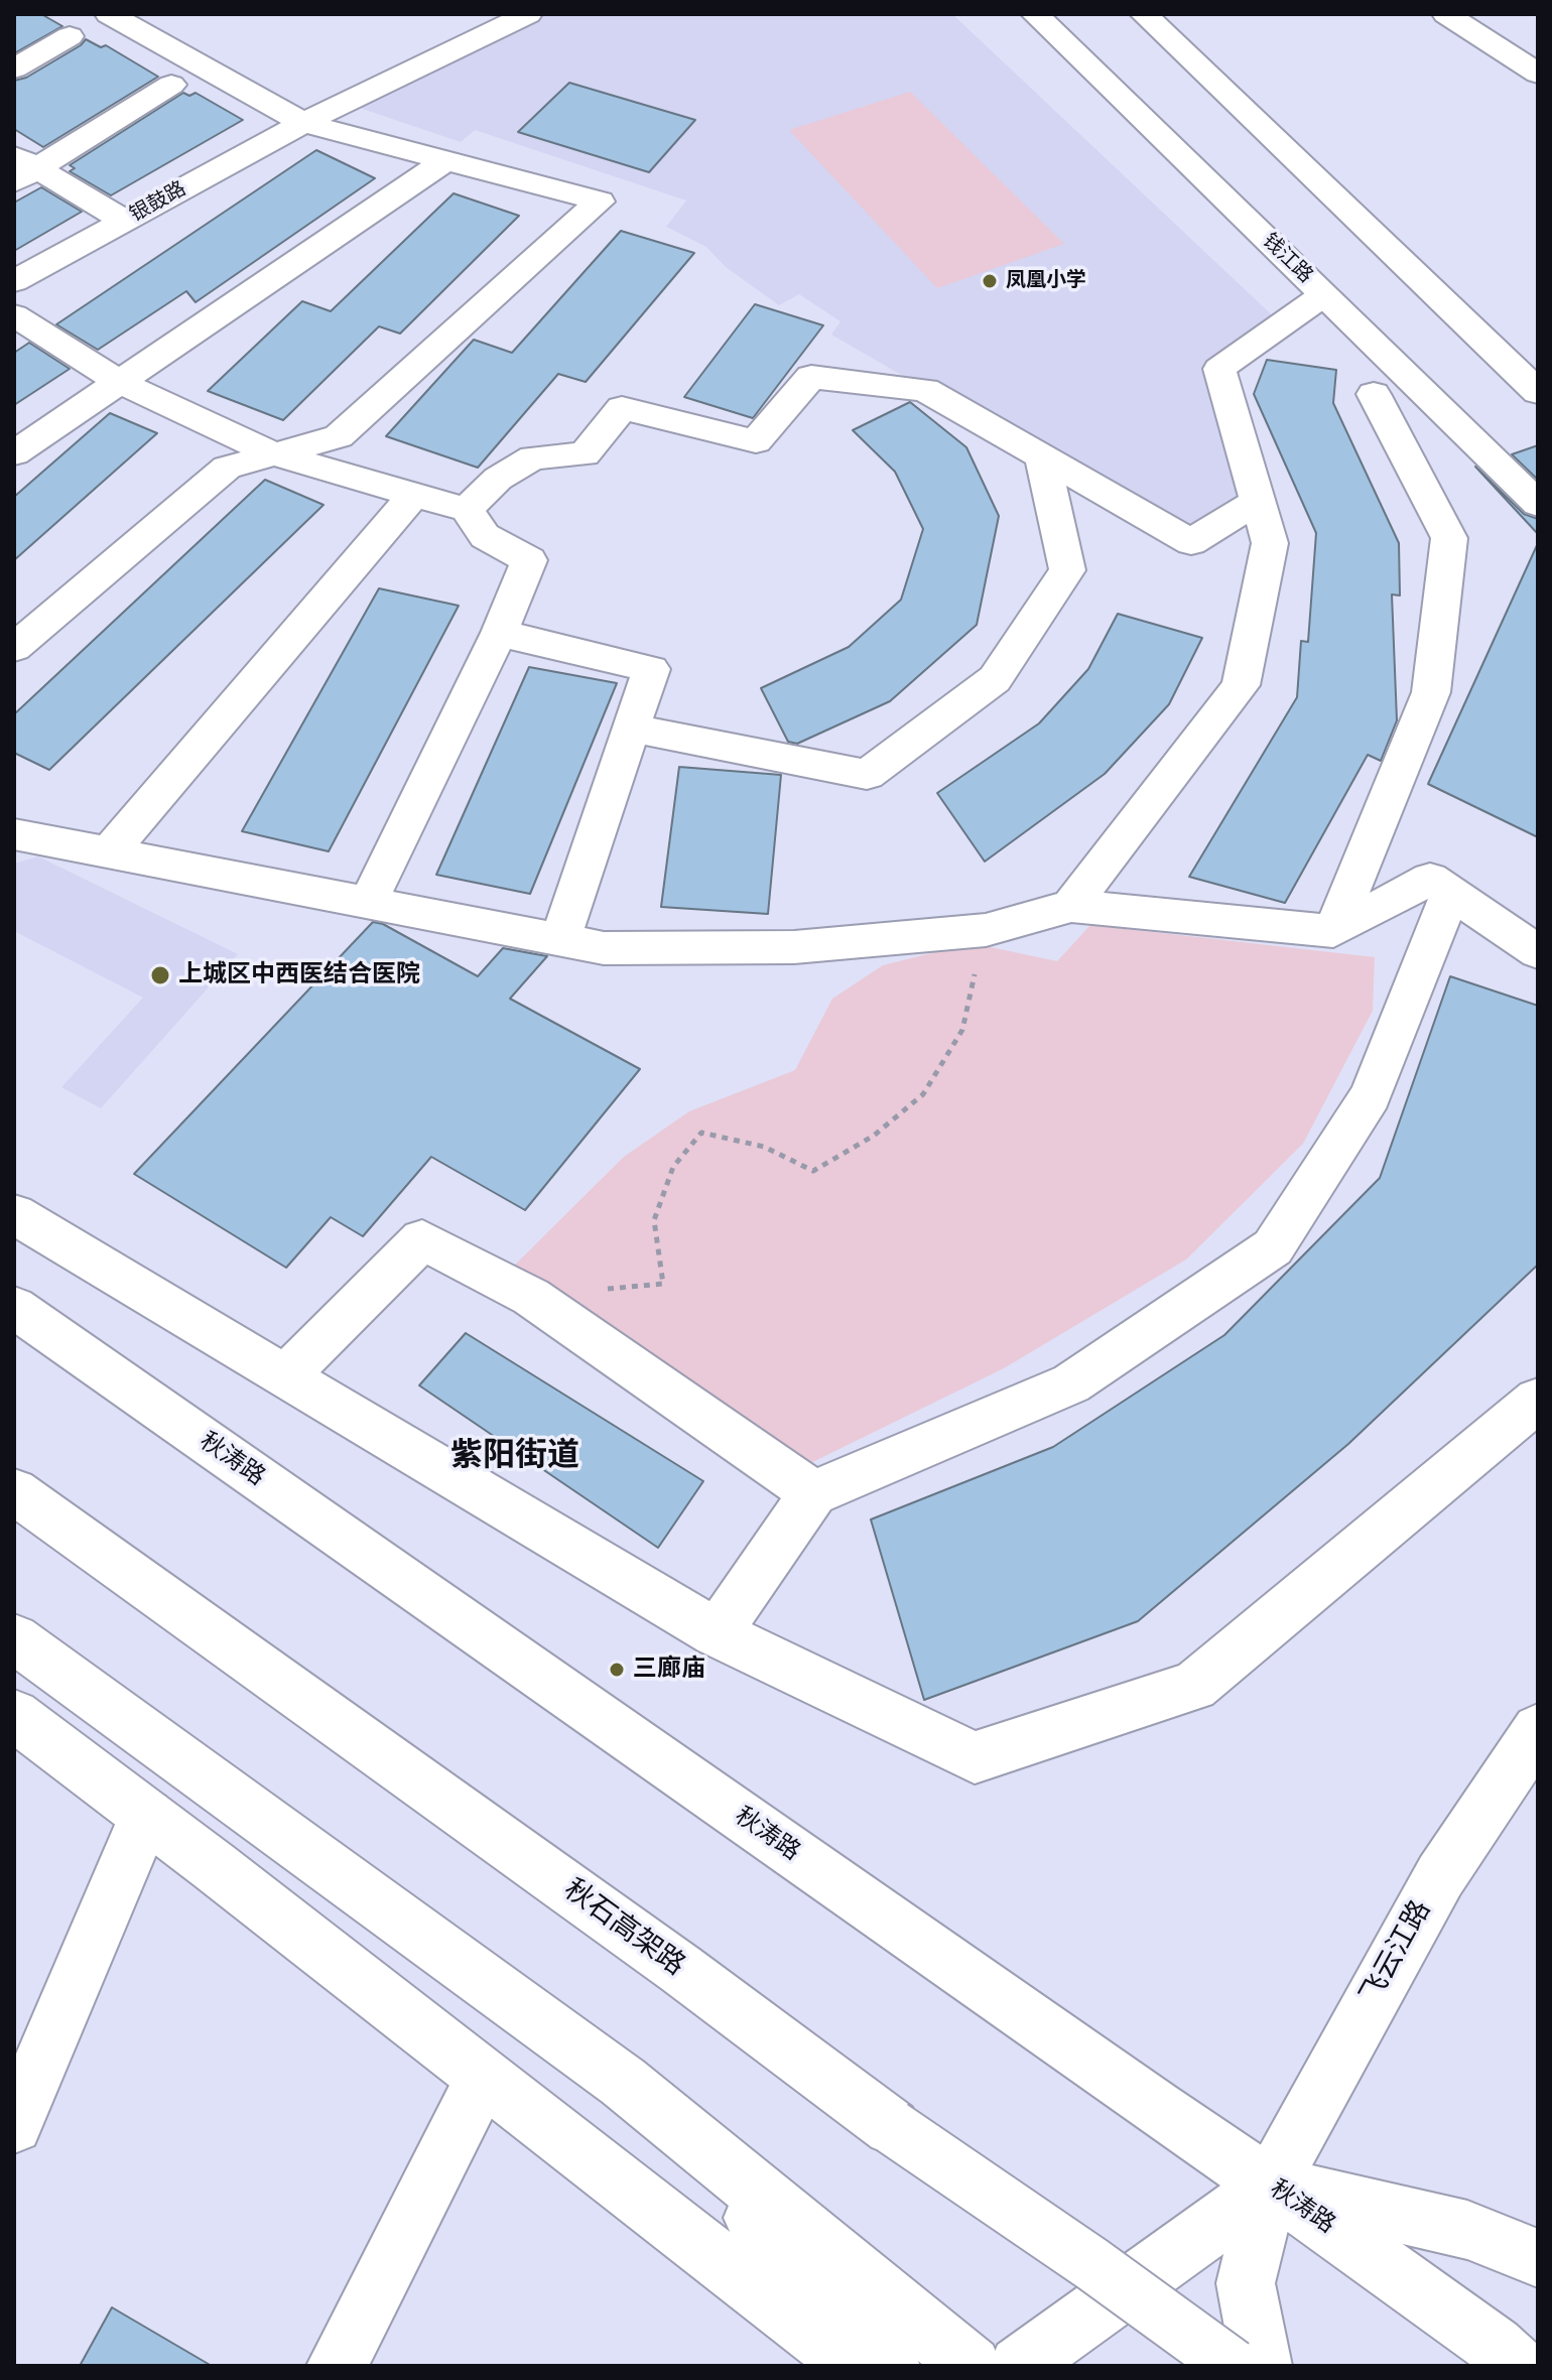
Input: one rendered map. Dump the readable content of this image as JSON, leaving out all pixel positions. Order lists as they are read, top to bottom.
{
  "streets": {
    "main road": [
      "银鼓路",
      "钱江路",
      "秋涛路",
      "秋石高架路",
      "飞云江路"
    ]
  },
  "crossings": [
    ["秋涛路", "飞云江路"]
  ],
  "districts": ["紫阳街道"],
  "places": ["凤凰小学", "上城区中西医结合医院", "三廊庙"]
}
